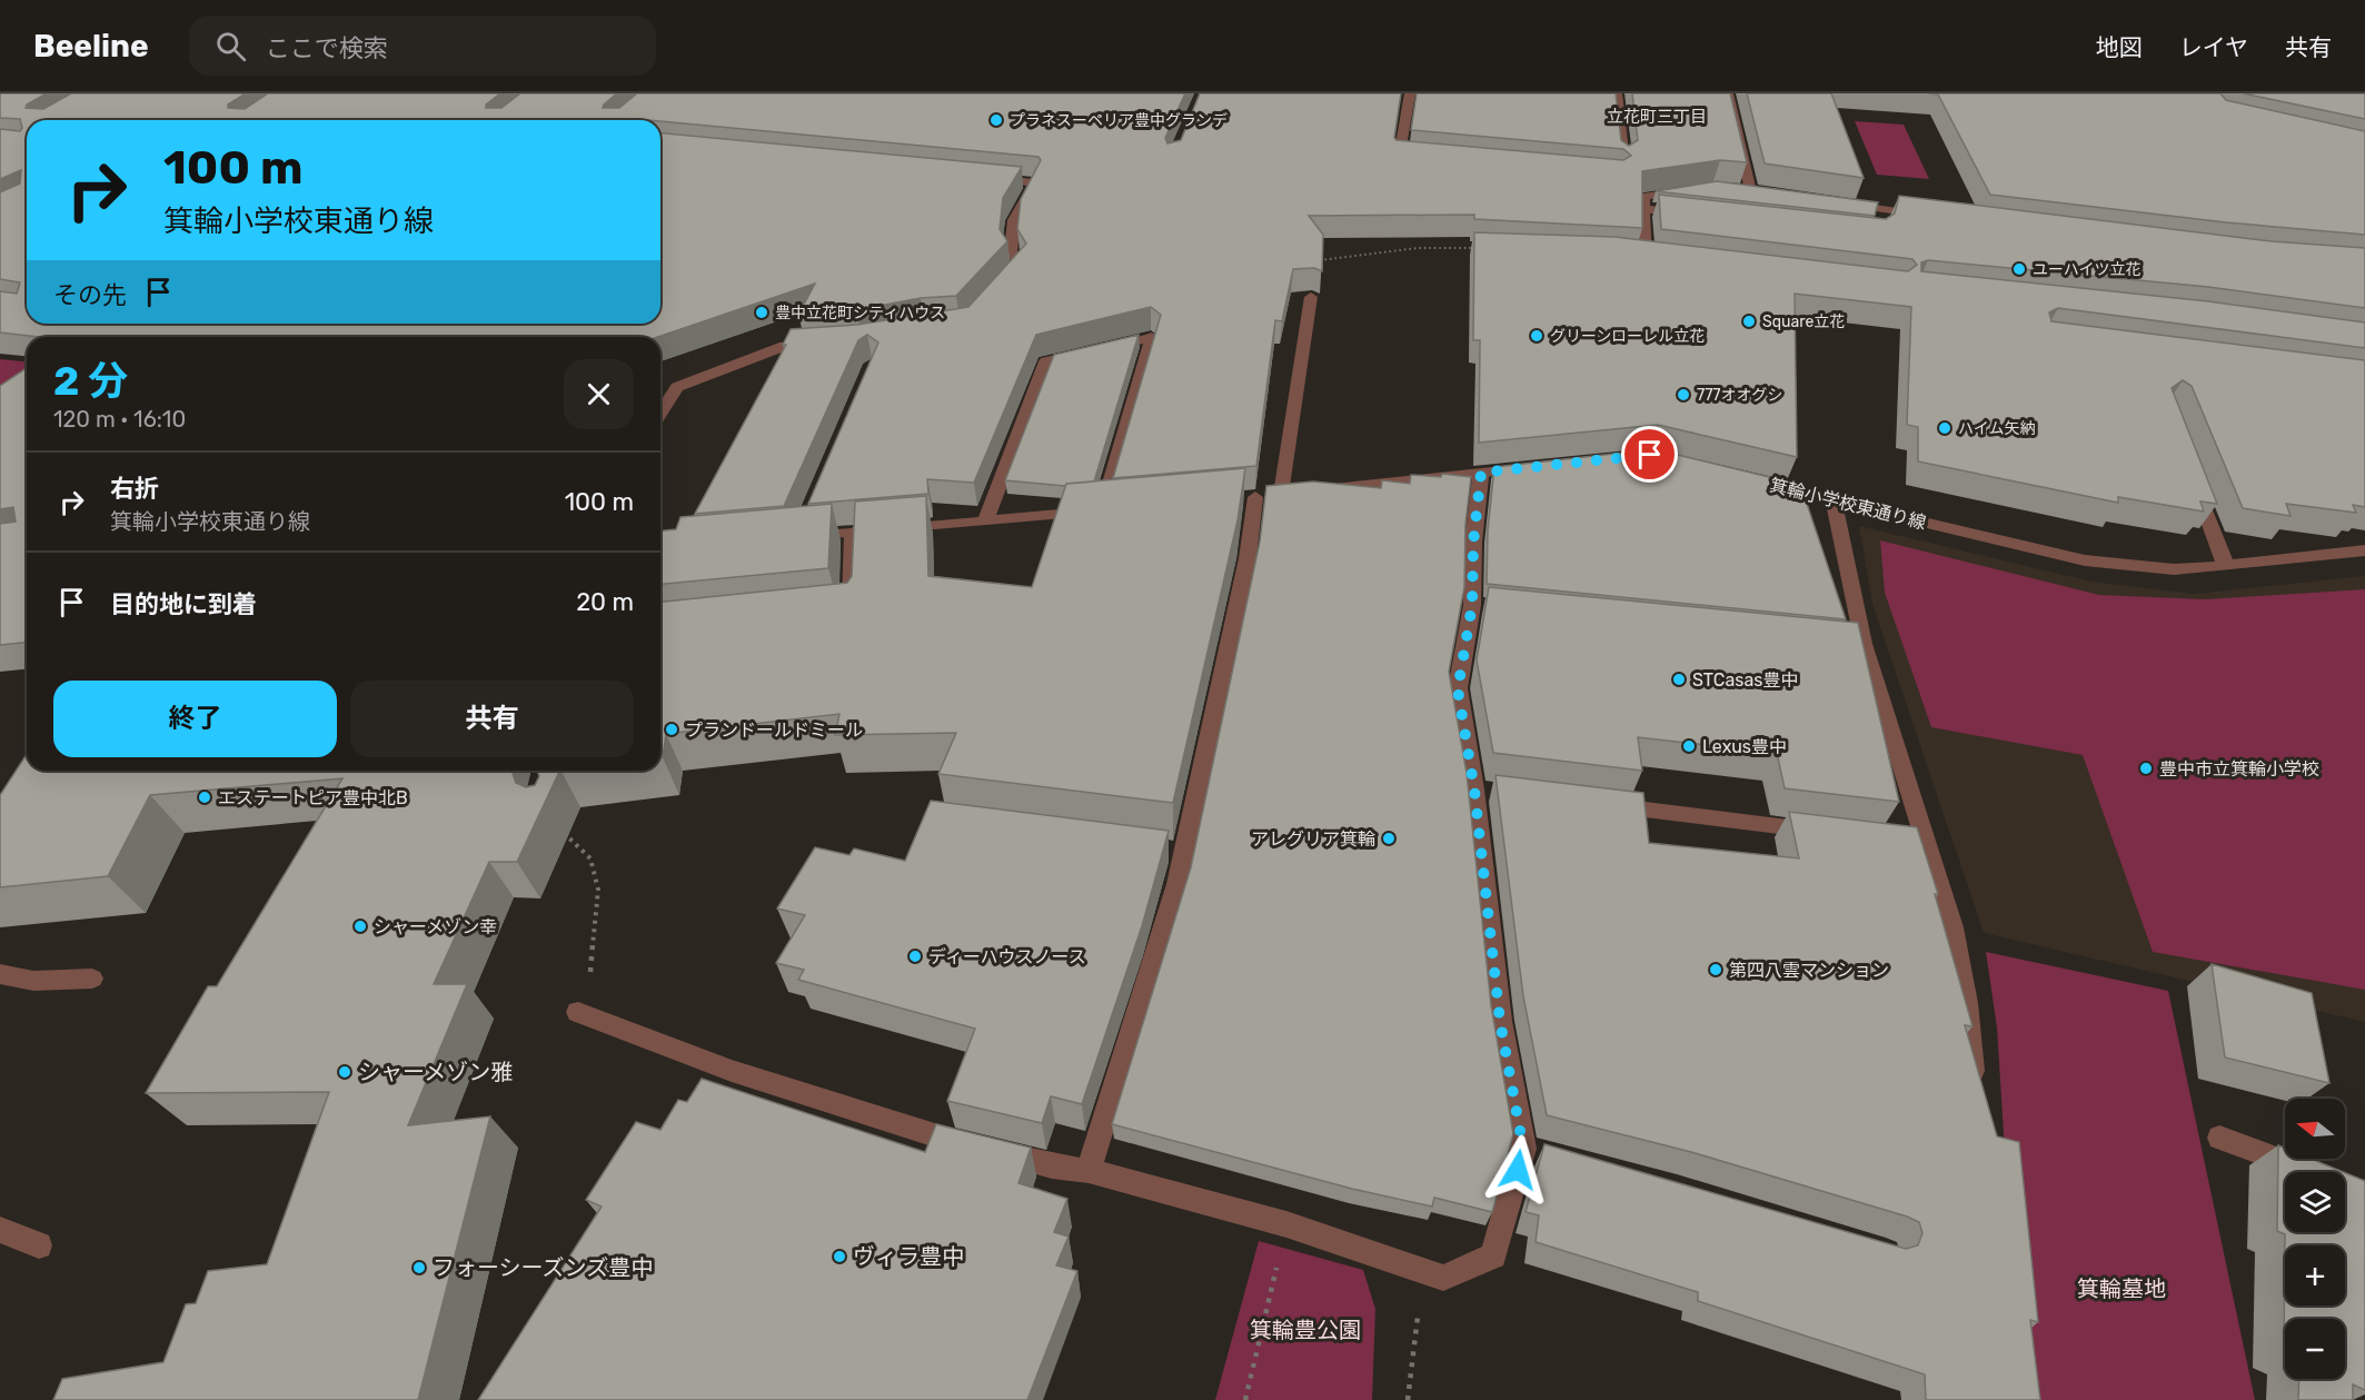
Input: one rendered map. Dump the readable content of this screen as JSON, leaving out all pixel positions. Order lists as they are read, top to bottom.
{
  "streets": {
    "street": ["箕輪小学校東通り線"]
  },
  "districts": ["立花町三丁目"],
  "parks": ["箕輪墓地", "箕輪豊公園"],
  "places": [
    "プラネスーペリア豊中グランデ",
    "ユーハイツ立花",
    "豊中立花町シティハウス",
    "Square立花",
    "グリーンローレル立花",
    "777オオグシ",
    "ハイム矢納",
    "STCasas豊中",
    "プランドールドミール",
    "Lexus豊中",
    "豊中市立箕輪小学校",
    "エステートピア豊中北B",
    "アレグリア箕輪",
    "シャーメゾン幸",
    "ディーハウスノース",
    "第四八雲マンション",
    "シャーメゾン雅",
    "ヴィラ豊中",
    "フォーシーズンズ豊中"
  ],
  "north": "left",
  "page": {
    "header": "Beeline",
    "search": "ここで検索",
    "nav": ["地図", "レイヤ", "共有"],
    "turn": ["100 m", "箕輪小学校東通り線"],
    "then": "その先",
    "heading": ["2 分", "120 m · 16:10"],
    "list": [
      {
        "name": "右折",
        "note": "箕輪小学校東通り線",
        "value": "100 m"
      },
      {
        "name": "目的地に到着",
        "value": "20 m"
      }
    ],
    "buttons": ["終了", "共有"],
    "map_buttons": ["+", "−"]
  }
}
